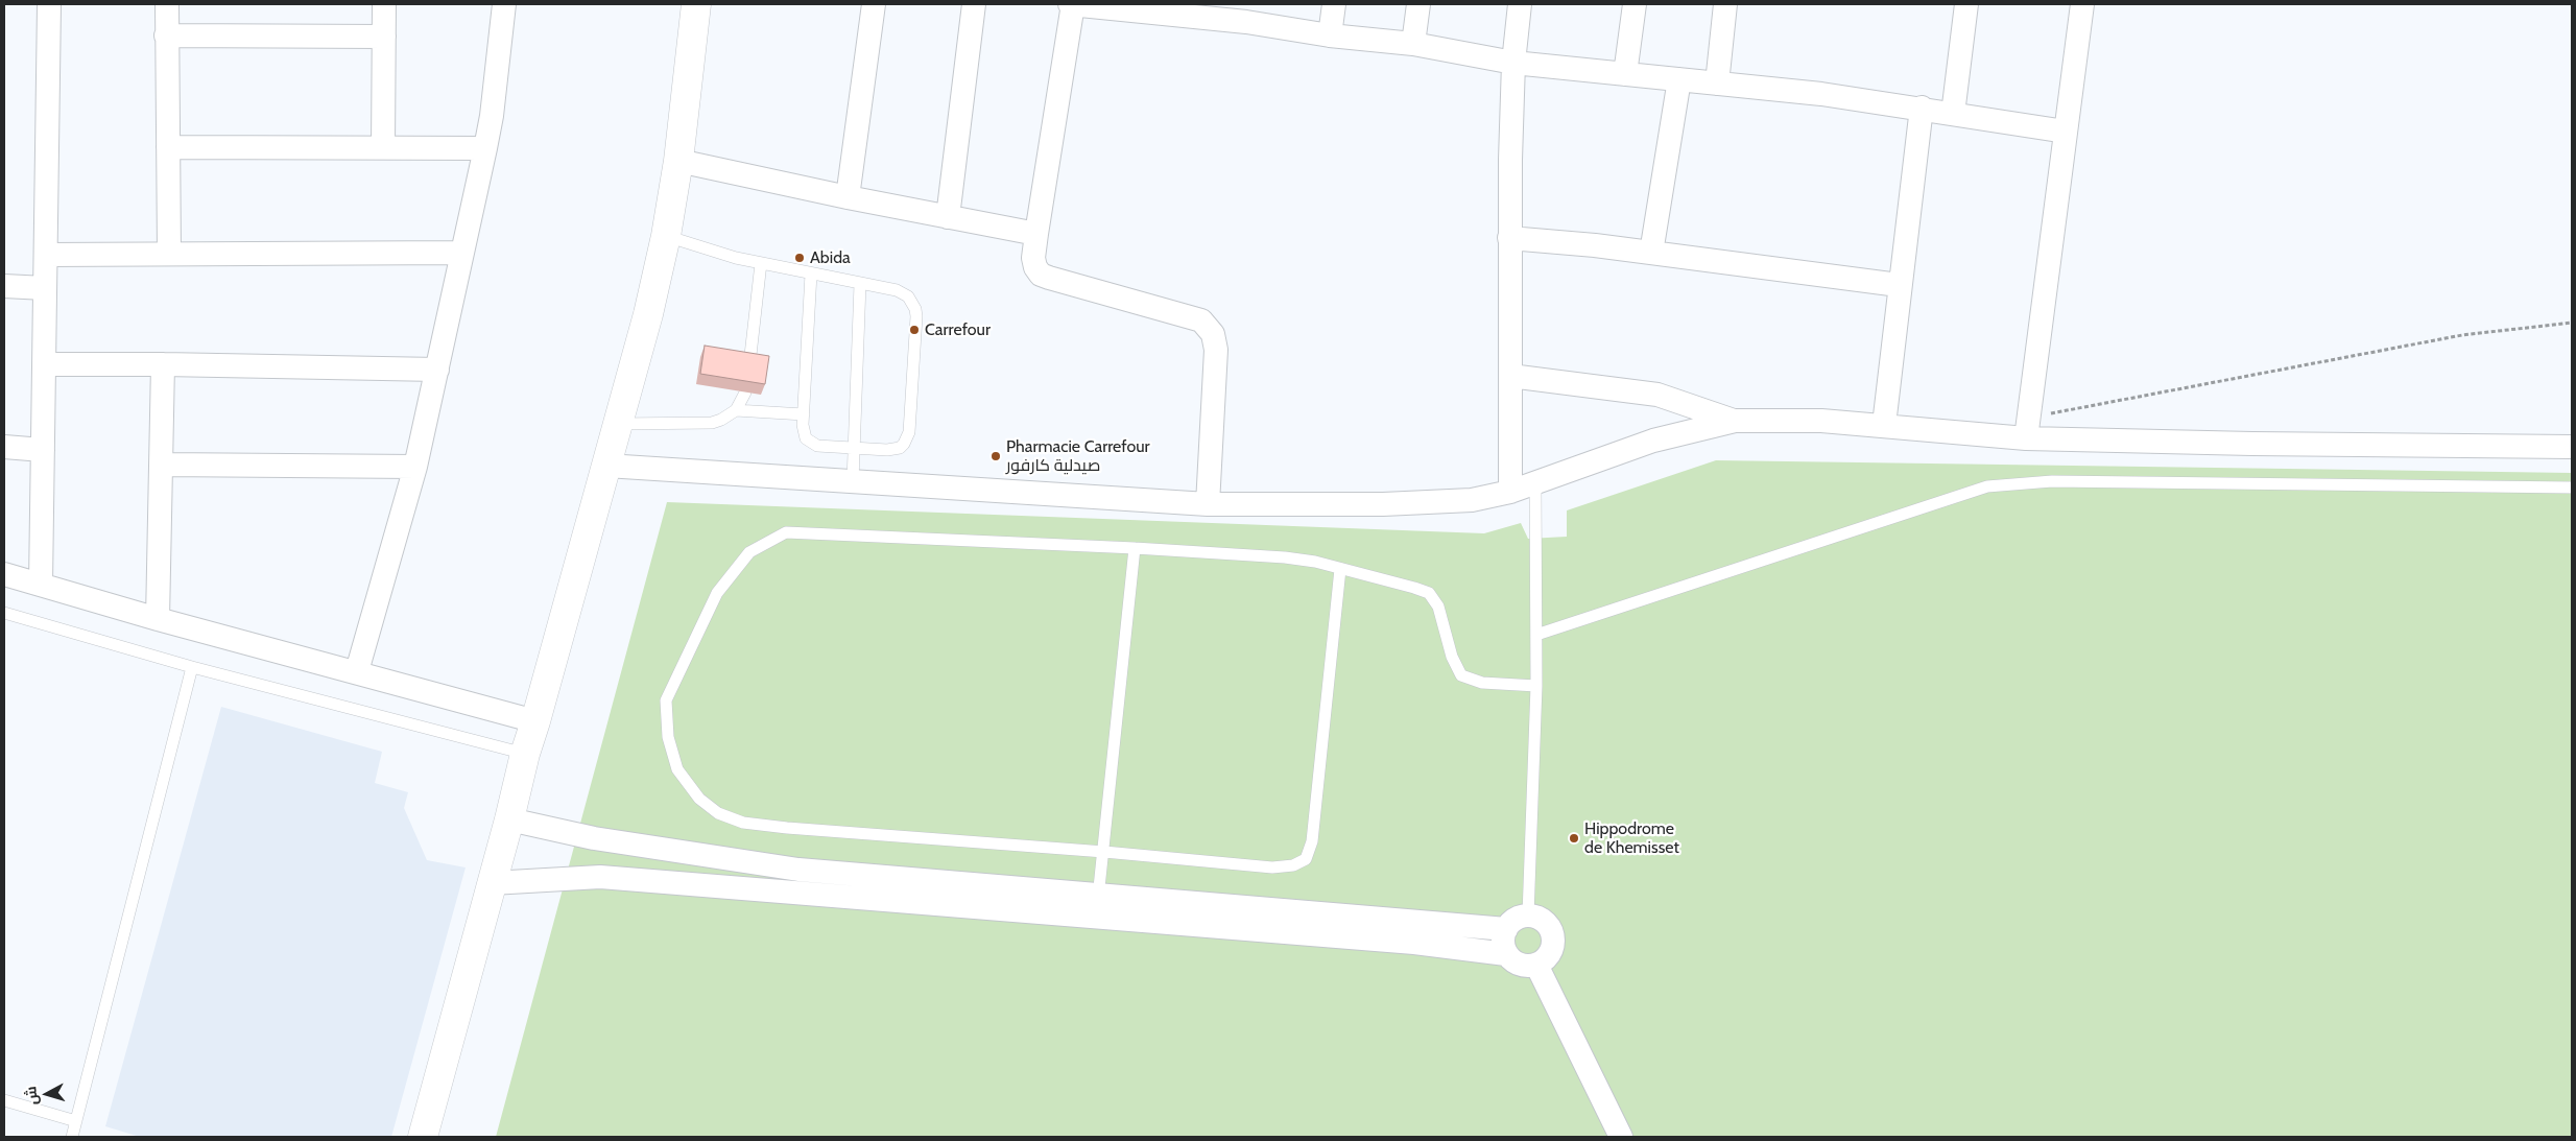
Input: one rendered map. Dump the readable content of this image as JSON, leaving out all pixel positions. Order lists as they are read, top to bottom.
{
  "places": [
    "Abida",
    "Carrefour",
    "Pharmacie Carrefour صيدلية كارفور",
    "Hippodrome de Khemisset"
  ],
  "north": "left"
}
